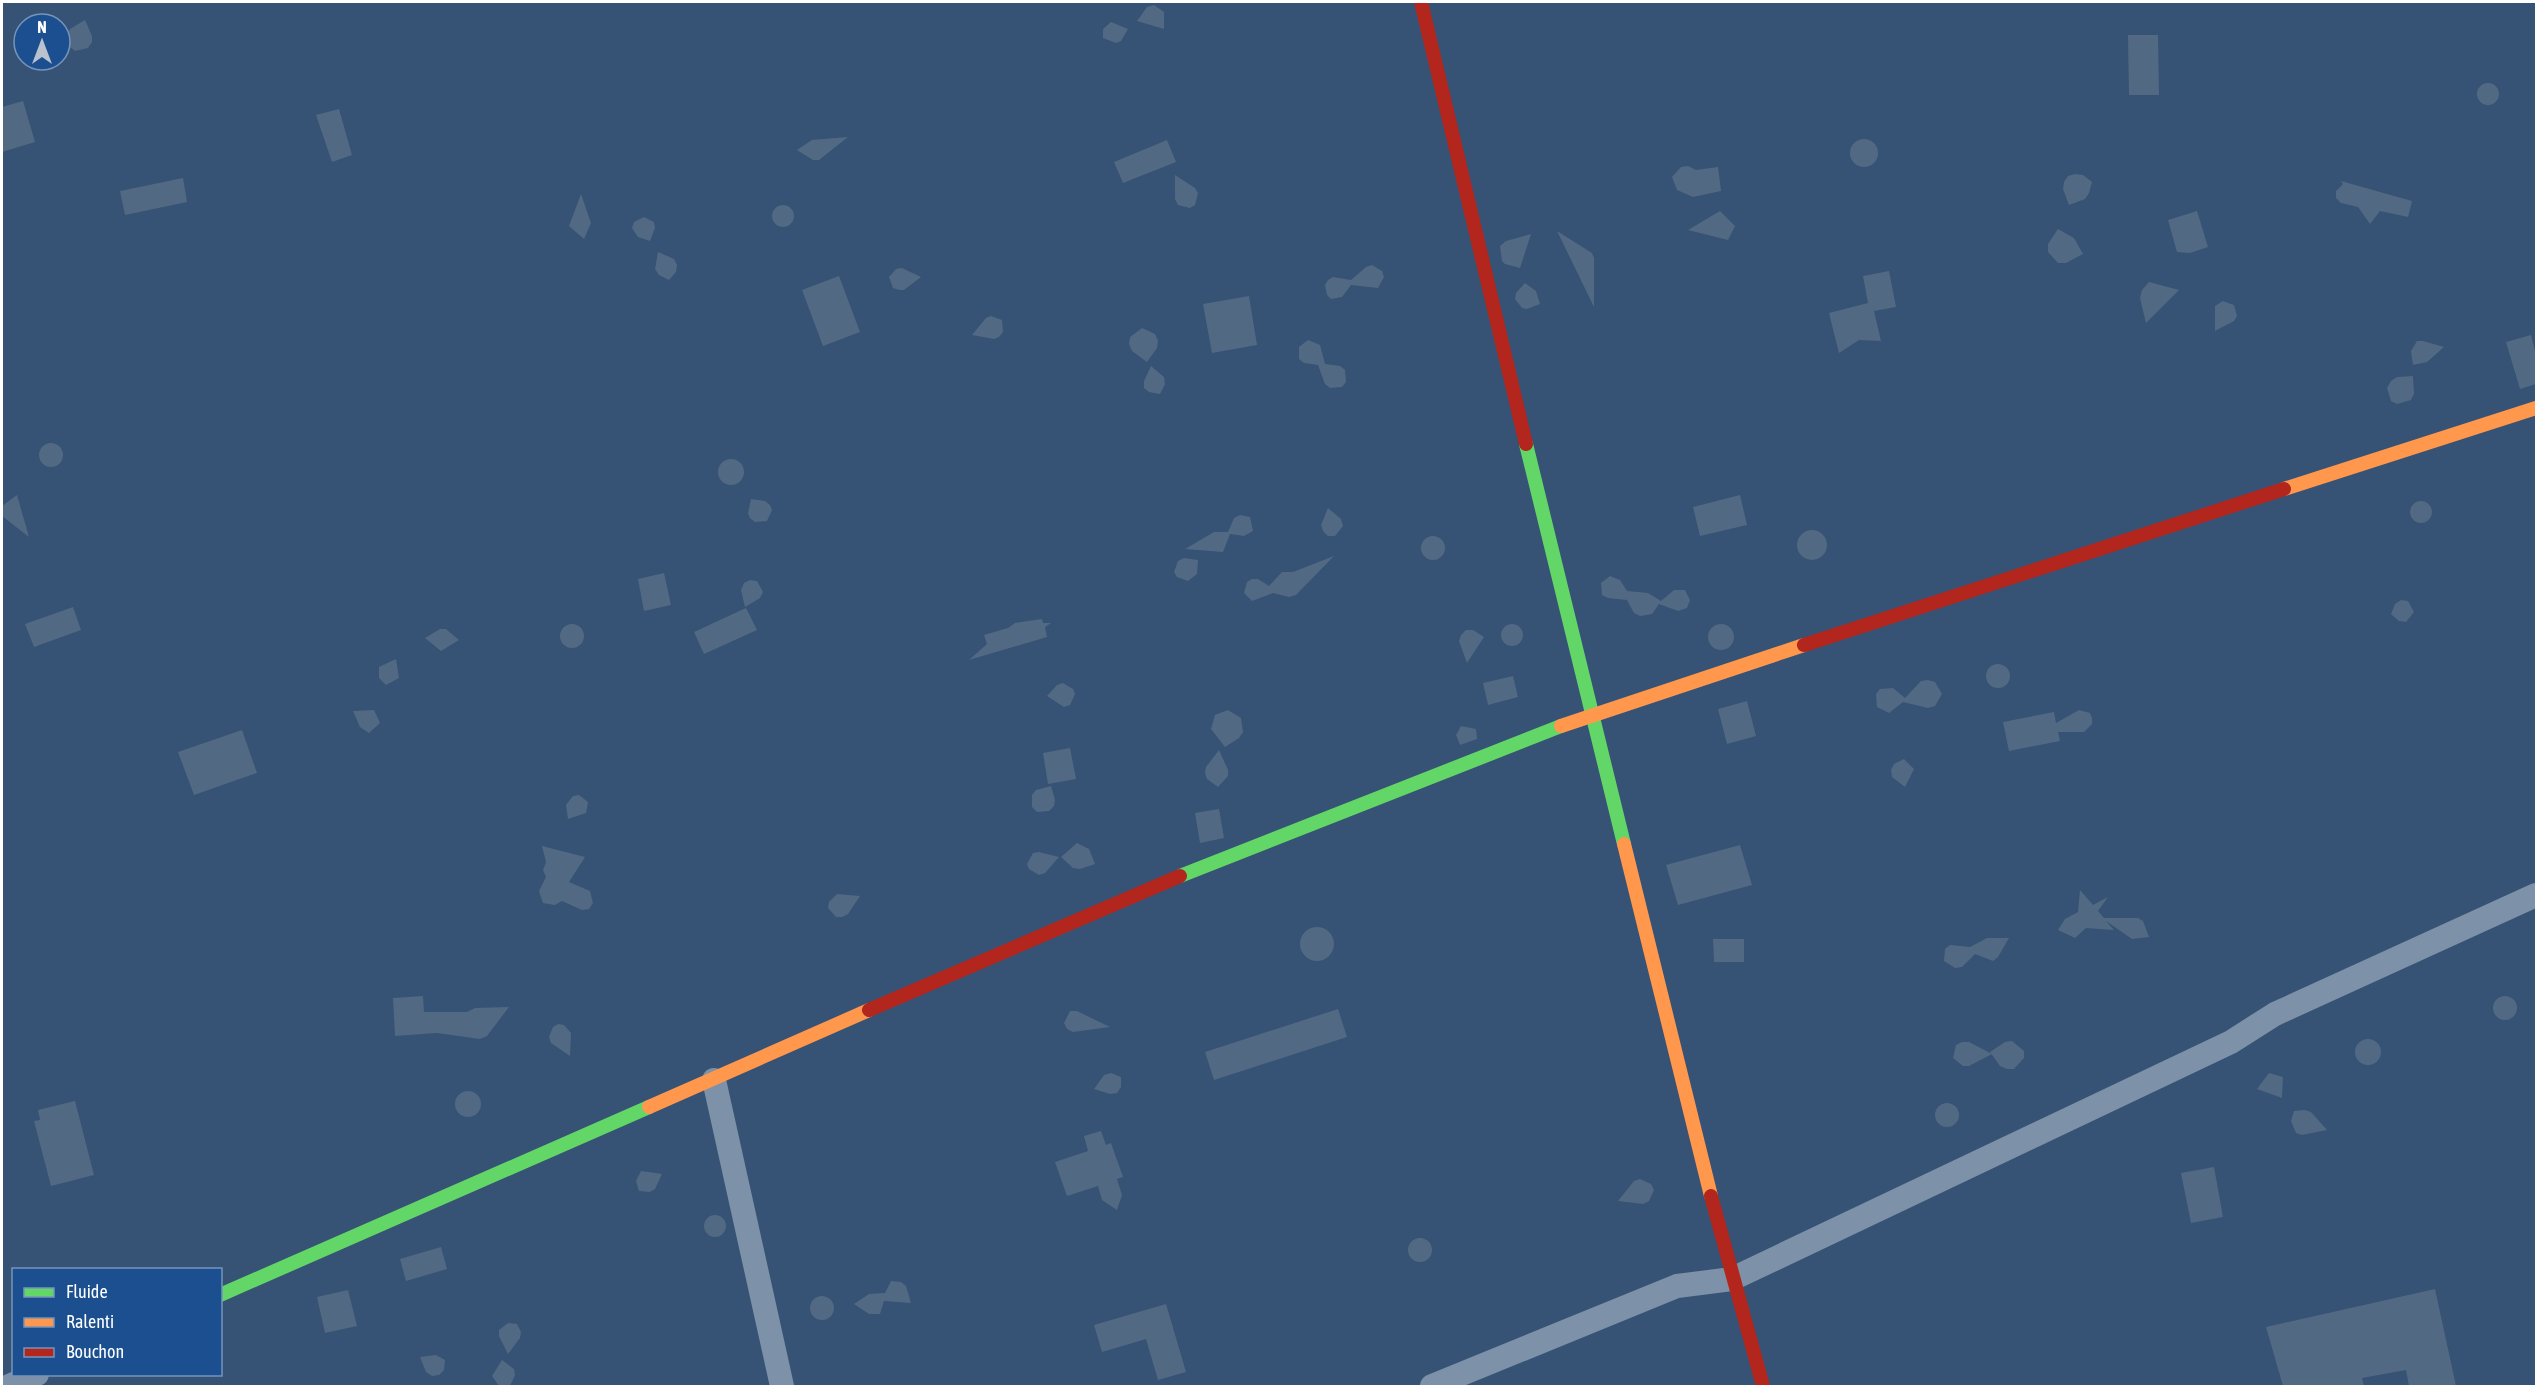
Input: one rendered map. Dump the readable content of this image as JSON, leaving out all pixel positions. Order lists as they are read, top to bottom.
{
  "legend": ["Fluide", "Ralenti", "Bouchon"],
  "north": "top"
}
